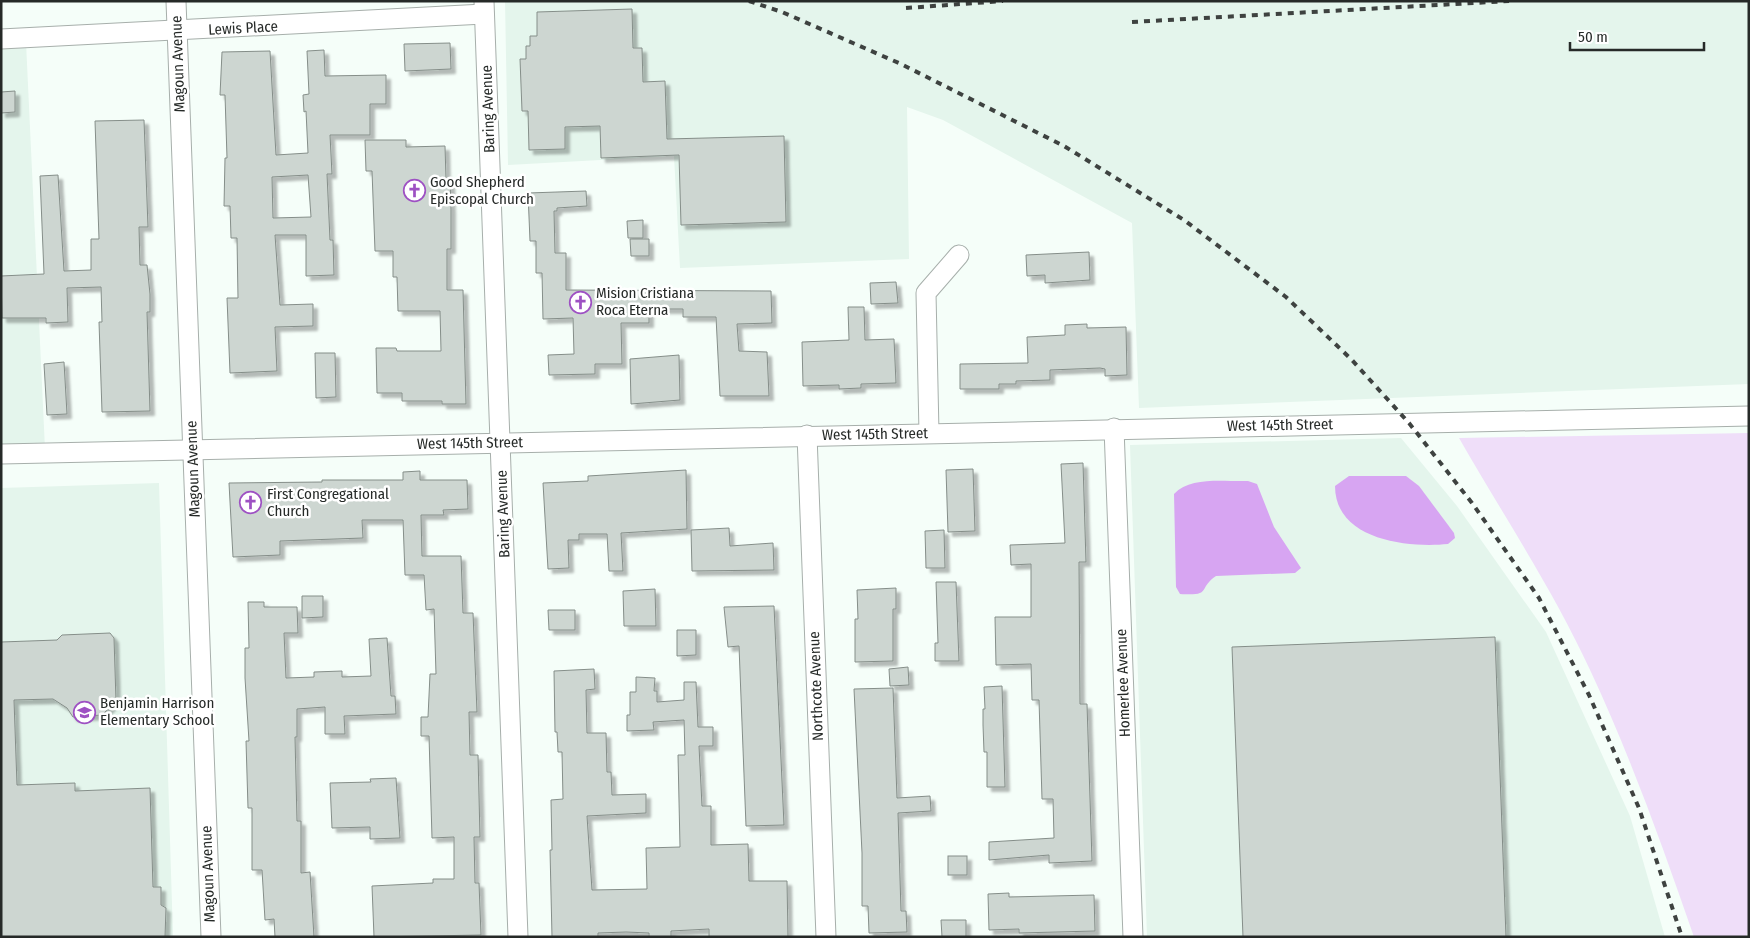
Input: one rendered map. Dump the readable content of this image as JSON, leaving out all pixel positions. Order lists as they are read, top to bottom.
{
  "streets": {
    "street": [
      "Lewis Place",
      "Magoun Avenue",
      "Baring Avenue",
      "West 145th Street",
      "Homerlee Avenue",
      "Northcote Avenue"
    ]
  },
  "crossings": [
    ["Lewis Place", "Magoun Avenue"],
    ["Lewis Place", "Baring Avenue"],
    ["Magoun Avenue", "West 145th Street"],
    ["Baring Avenue", "West 145th Street"],
    ["West 145th Street", "Homerlee Avenue"],
    ["West 145th Street", "Northcote Avenue"]
  ],
  "places": {
    "church": ["Good Shepherd Episcopal Church", "Mision Cristiana Roca Eterna", "First Congregational Church"],
    "school or university": ["Benjamin Harrison Elementary School"]
  },
  "scale_bar": "50 m"
}
